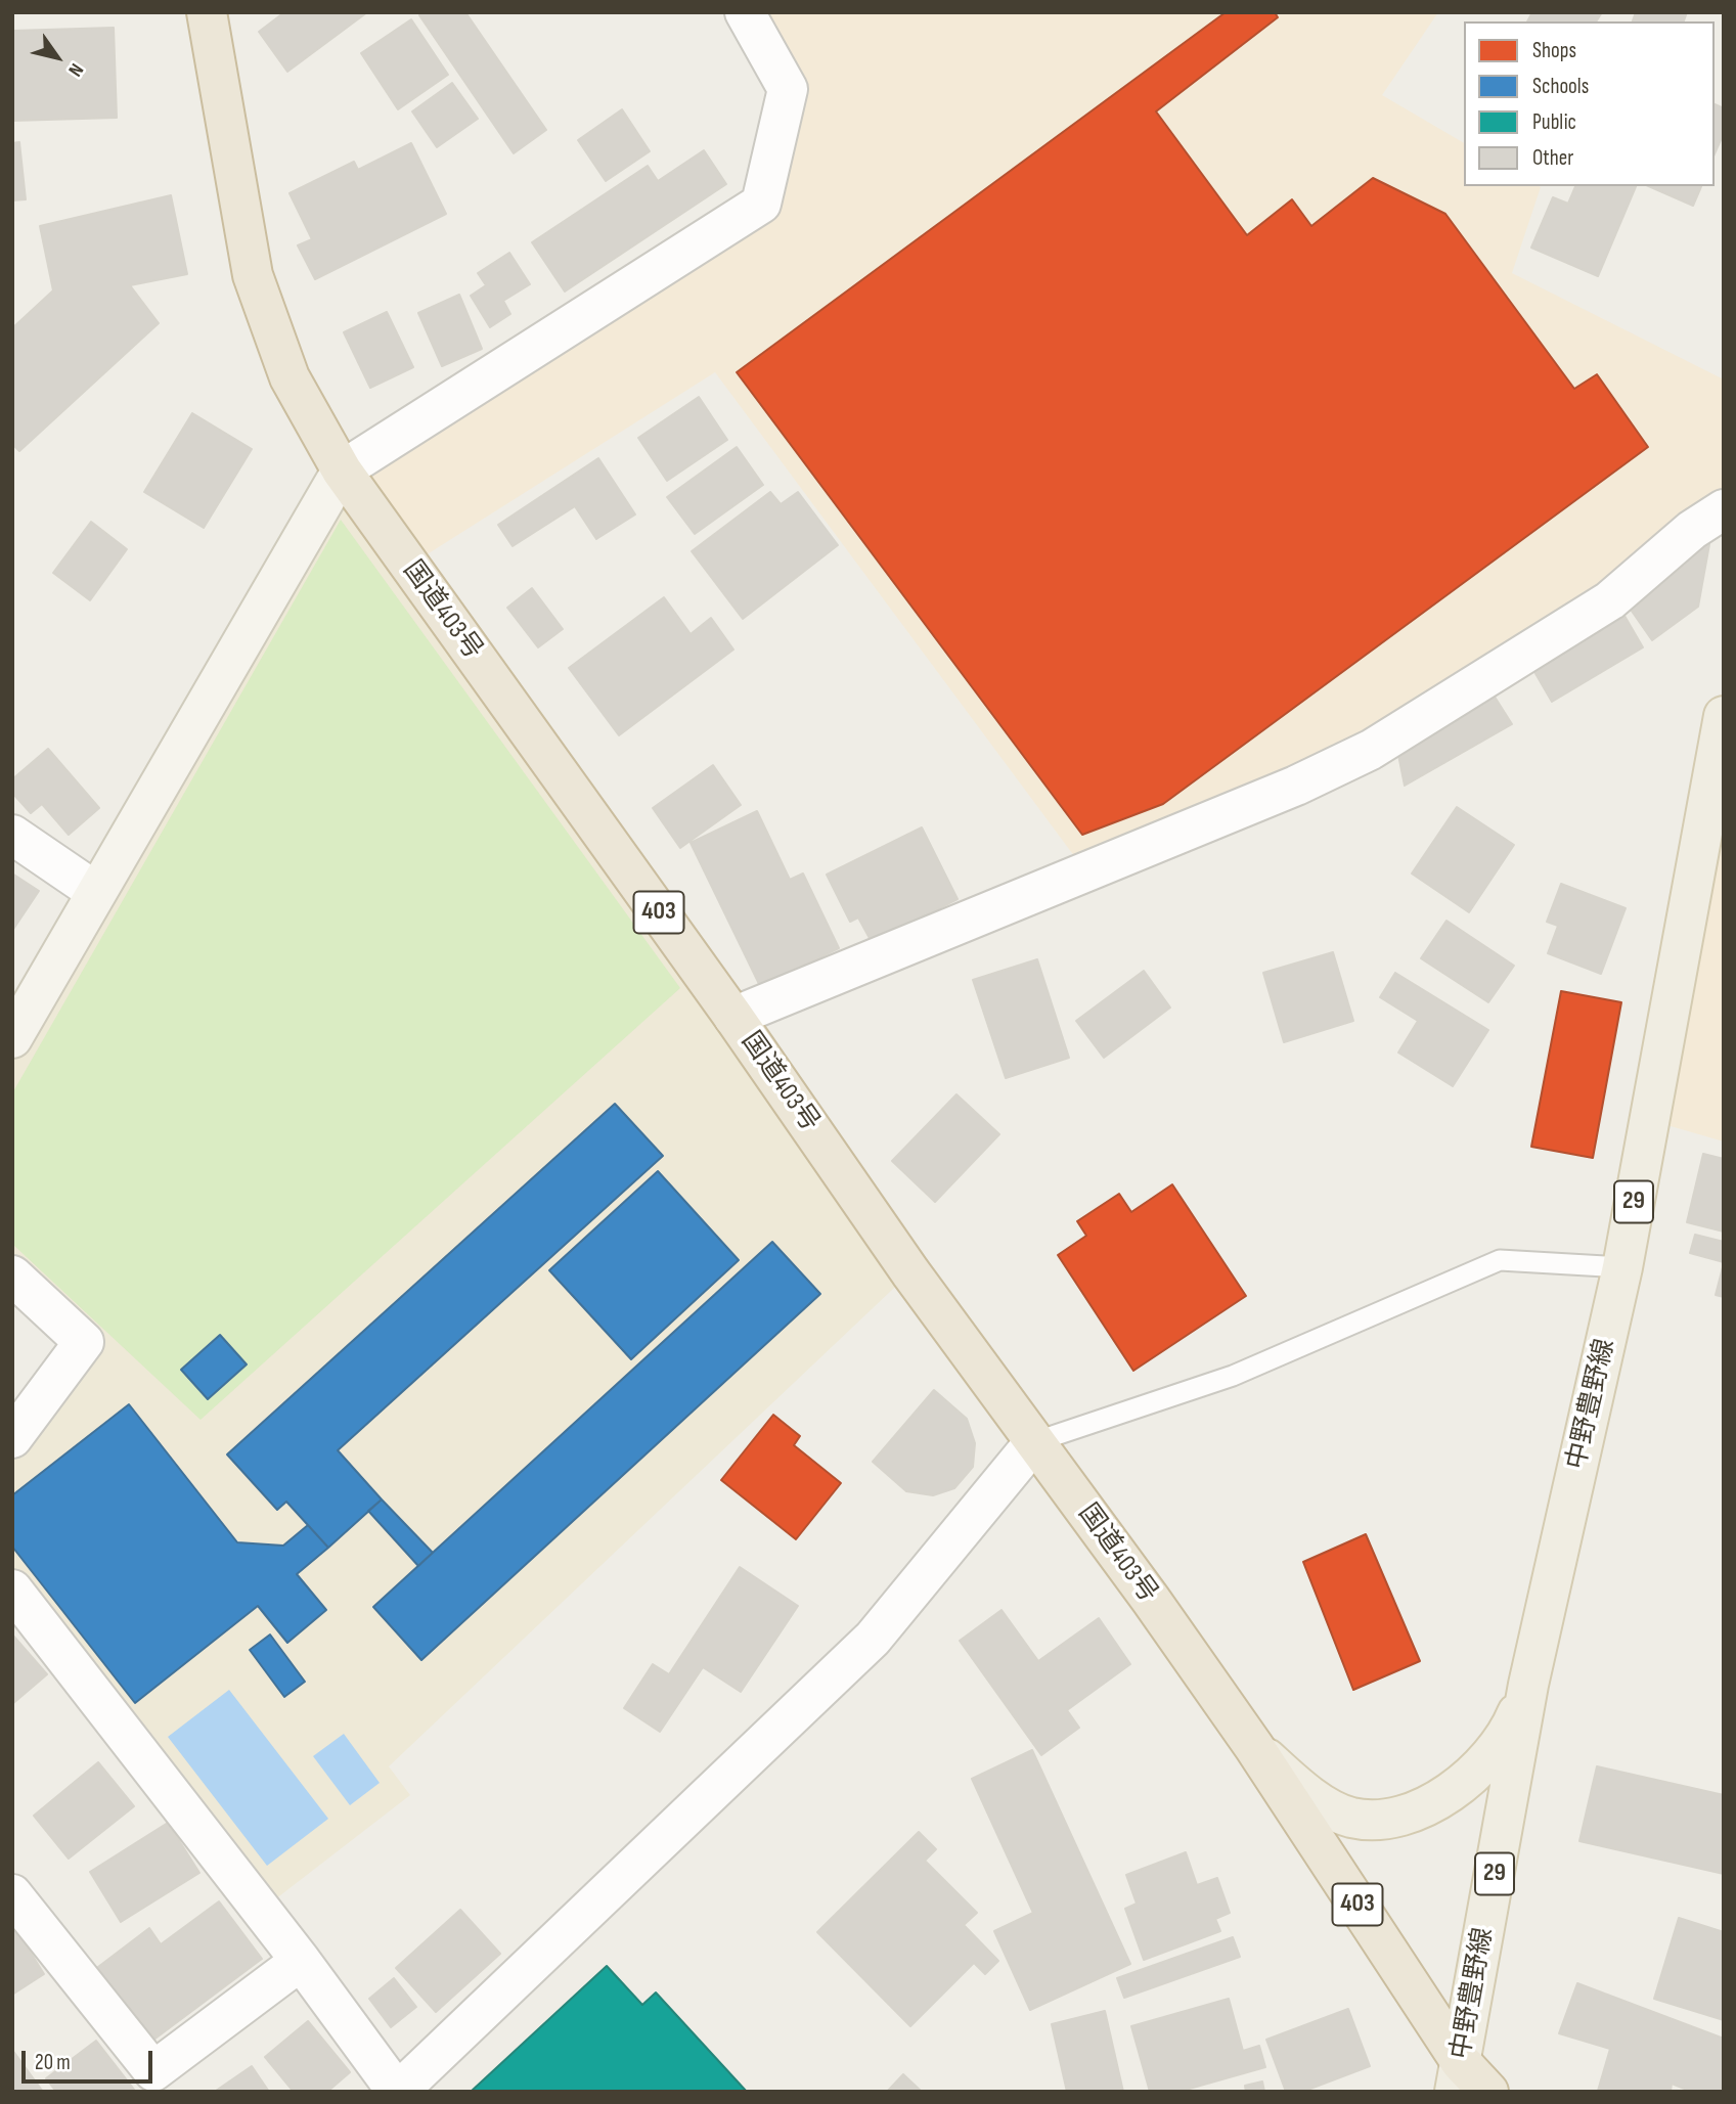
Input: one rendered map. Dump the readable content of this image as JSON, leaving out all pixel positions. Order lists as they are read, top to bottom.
{
  "streets": {
    "highway": ["国道403号", "403"],
    "main road": ["29", "中野豊野線"]
  },
  "crossings": [
    ["国道403号", "中野豊野線"]
  ],
  "legend": [
    "Shops",
    "Schools",
    "Public",
    "Other"
  ],
  "scale_bar": "20 m",
  "north": "bottom right"
}
